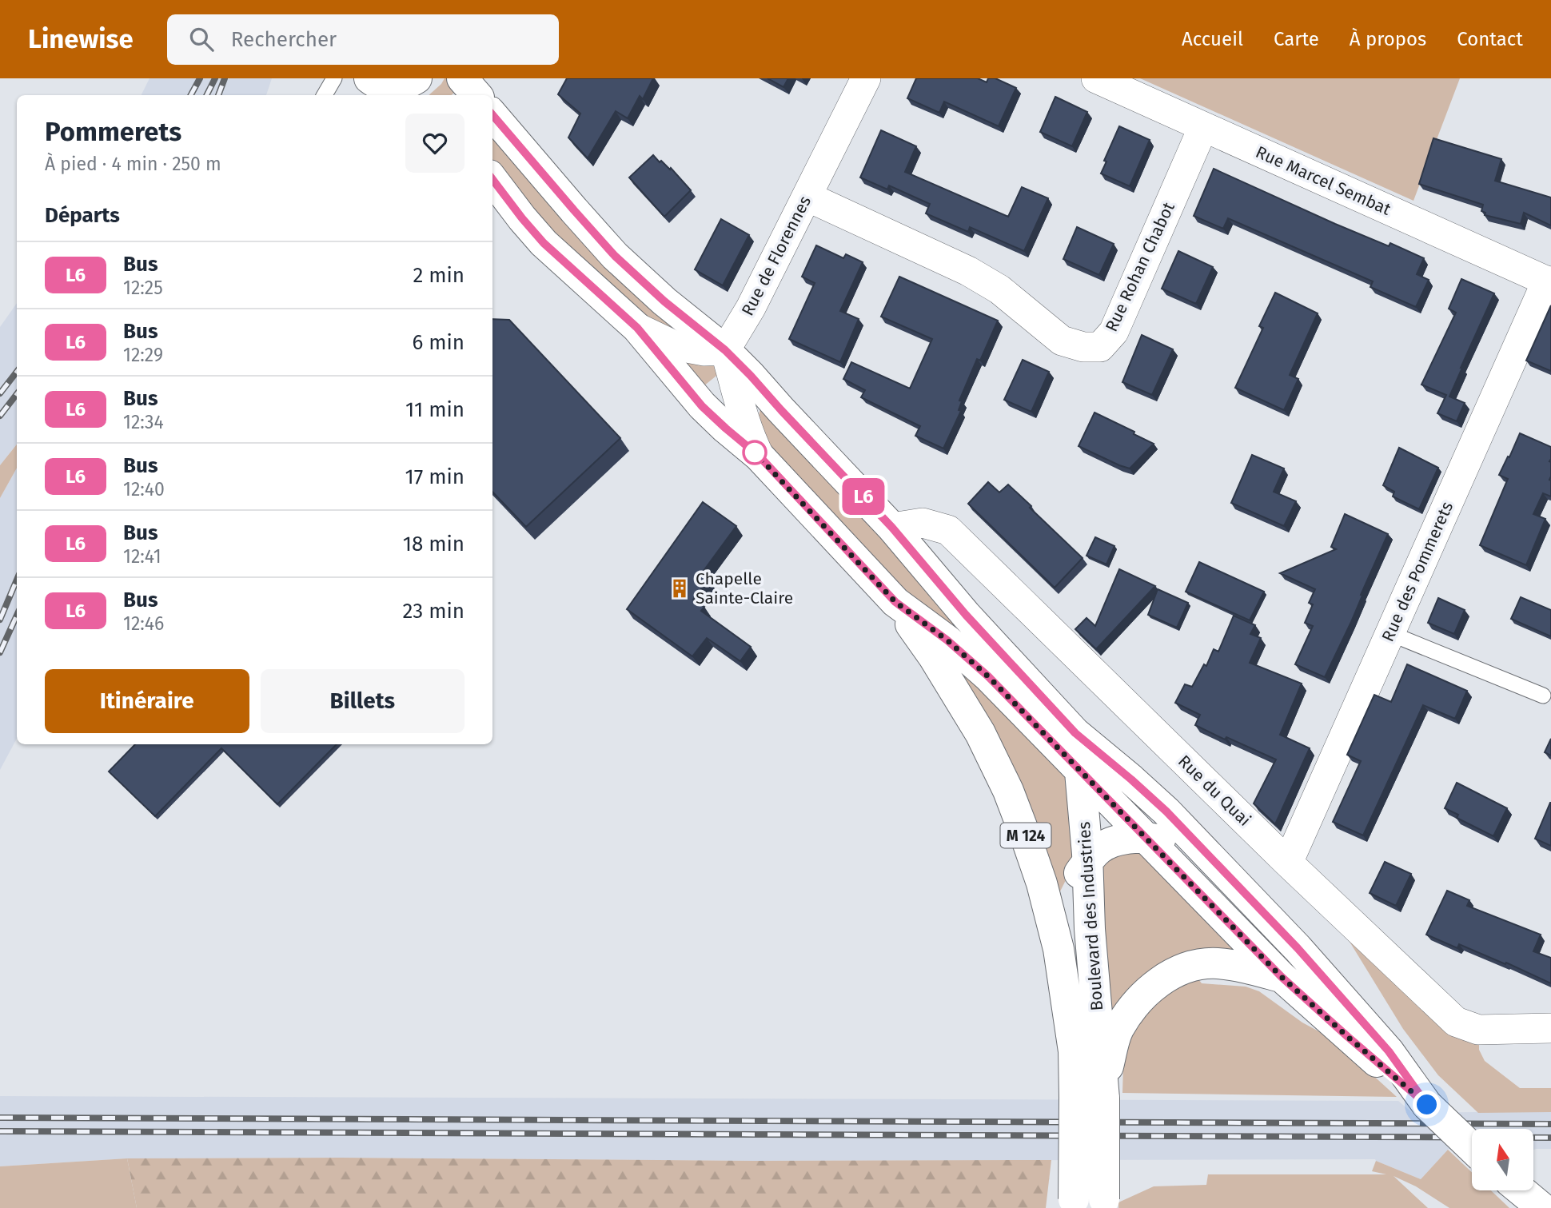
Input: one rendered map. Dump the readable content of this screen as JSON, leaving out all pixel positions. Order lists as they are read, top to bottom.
{
  "streets": {
    "main road": ["M 124", "Boulevard des Industries"],
    "street": [
      "Rue Marcel Sembat",
      "Rue de Florennes",
      "Rue Rohan Chabot",
      "Rue des Pommerets",
      "Rue du Quai"
    ]
  },
  "crossings": [
    ["Rue Marcel Sembat", "Rue Rohan Chabot"],
    ["Rue Marcel Sembat", "Rue des Pommerets"],
    ["Rue de Florennes", "Rue Rohan Chabot"],
    ["Rue des Pommerets", "Rue du Quai"],
    ["M 124", "Boulevard des Industries"]
  ],
  "places": {
    "building": ["Chapelle Sainte-Claire"]
  },
  "lines": ["bus line L6"],
  "north": "top",
  "page": {
    "header": "Linewise",
    "search": "Rechercher",
    "nav": [
      "Accueil",
      "Carte",
      "À propos",
      "Contact"
    ],
    "on_map": "L6",
    "heading": [
      ["Pommerets", "À pied · 4 min · 250 m"],
      "Départs"
    ],
    "list": [
      {
        "mark": "L6",
        "name": "Bus",
        "note": "12:25",
        "value": "2 min"
      },
      {
        "mark": "L6",
        "name": "Bus",
        "note": "12:29",
        "value": "6 min"
      },
      {
        "mark": "L6",
        "name": "Bus",
        "note": "12:34",
        "value": "11 min"
      },
      {
        "mark": "L6",
        "name": "Bus",
        "note": "12:40",
        "value": "17 min"
      },
      {
        "mark": "L6",
        "name": "Bus",
        "note": "12:41",
        "value": "18 min"
      },
      {
        "mark": "L6",
        "name": "Bus",
        "note": "12:46",
        "value": "23 min"
      }
    ],
    "buttons": ["Itinéraire", "Billets"]
  }
}
